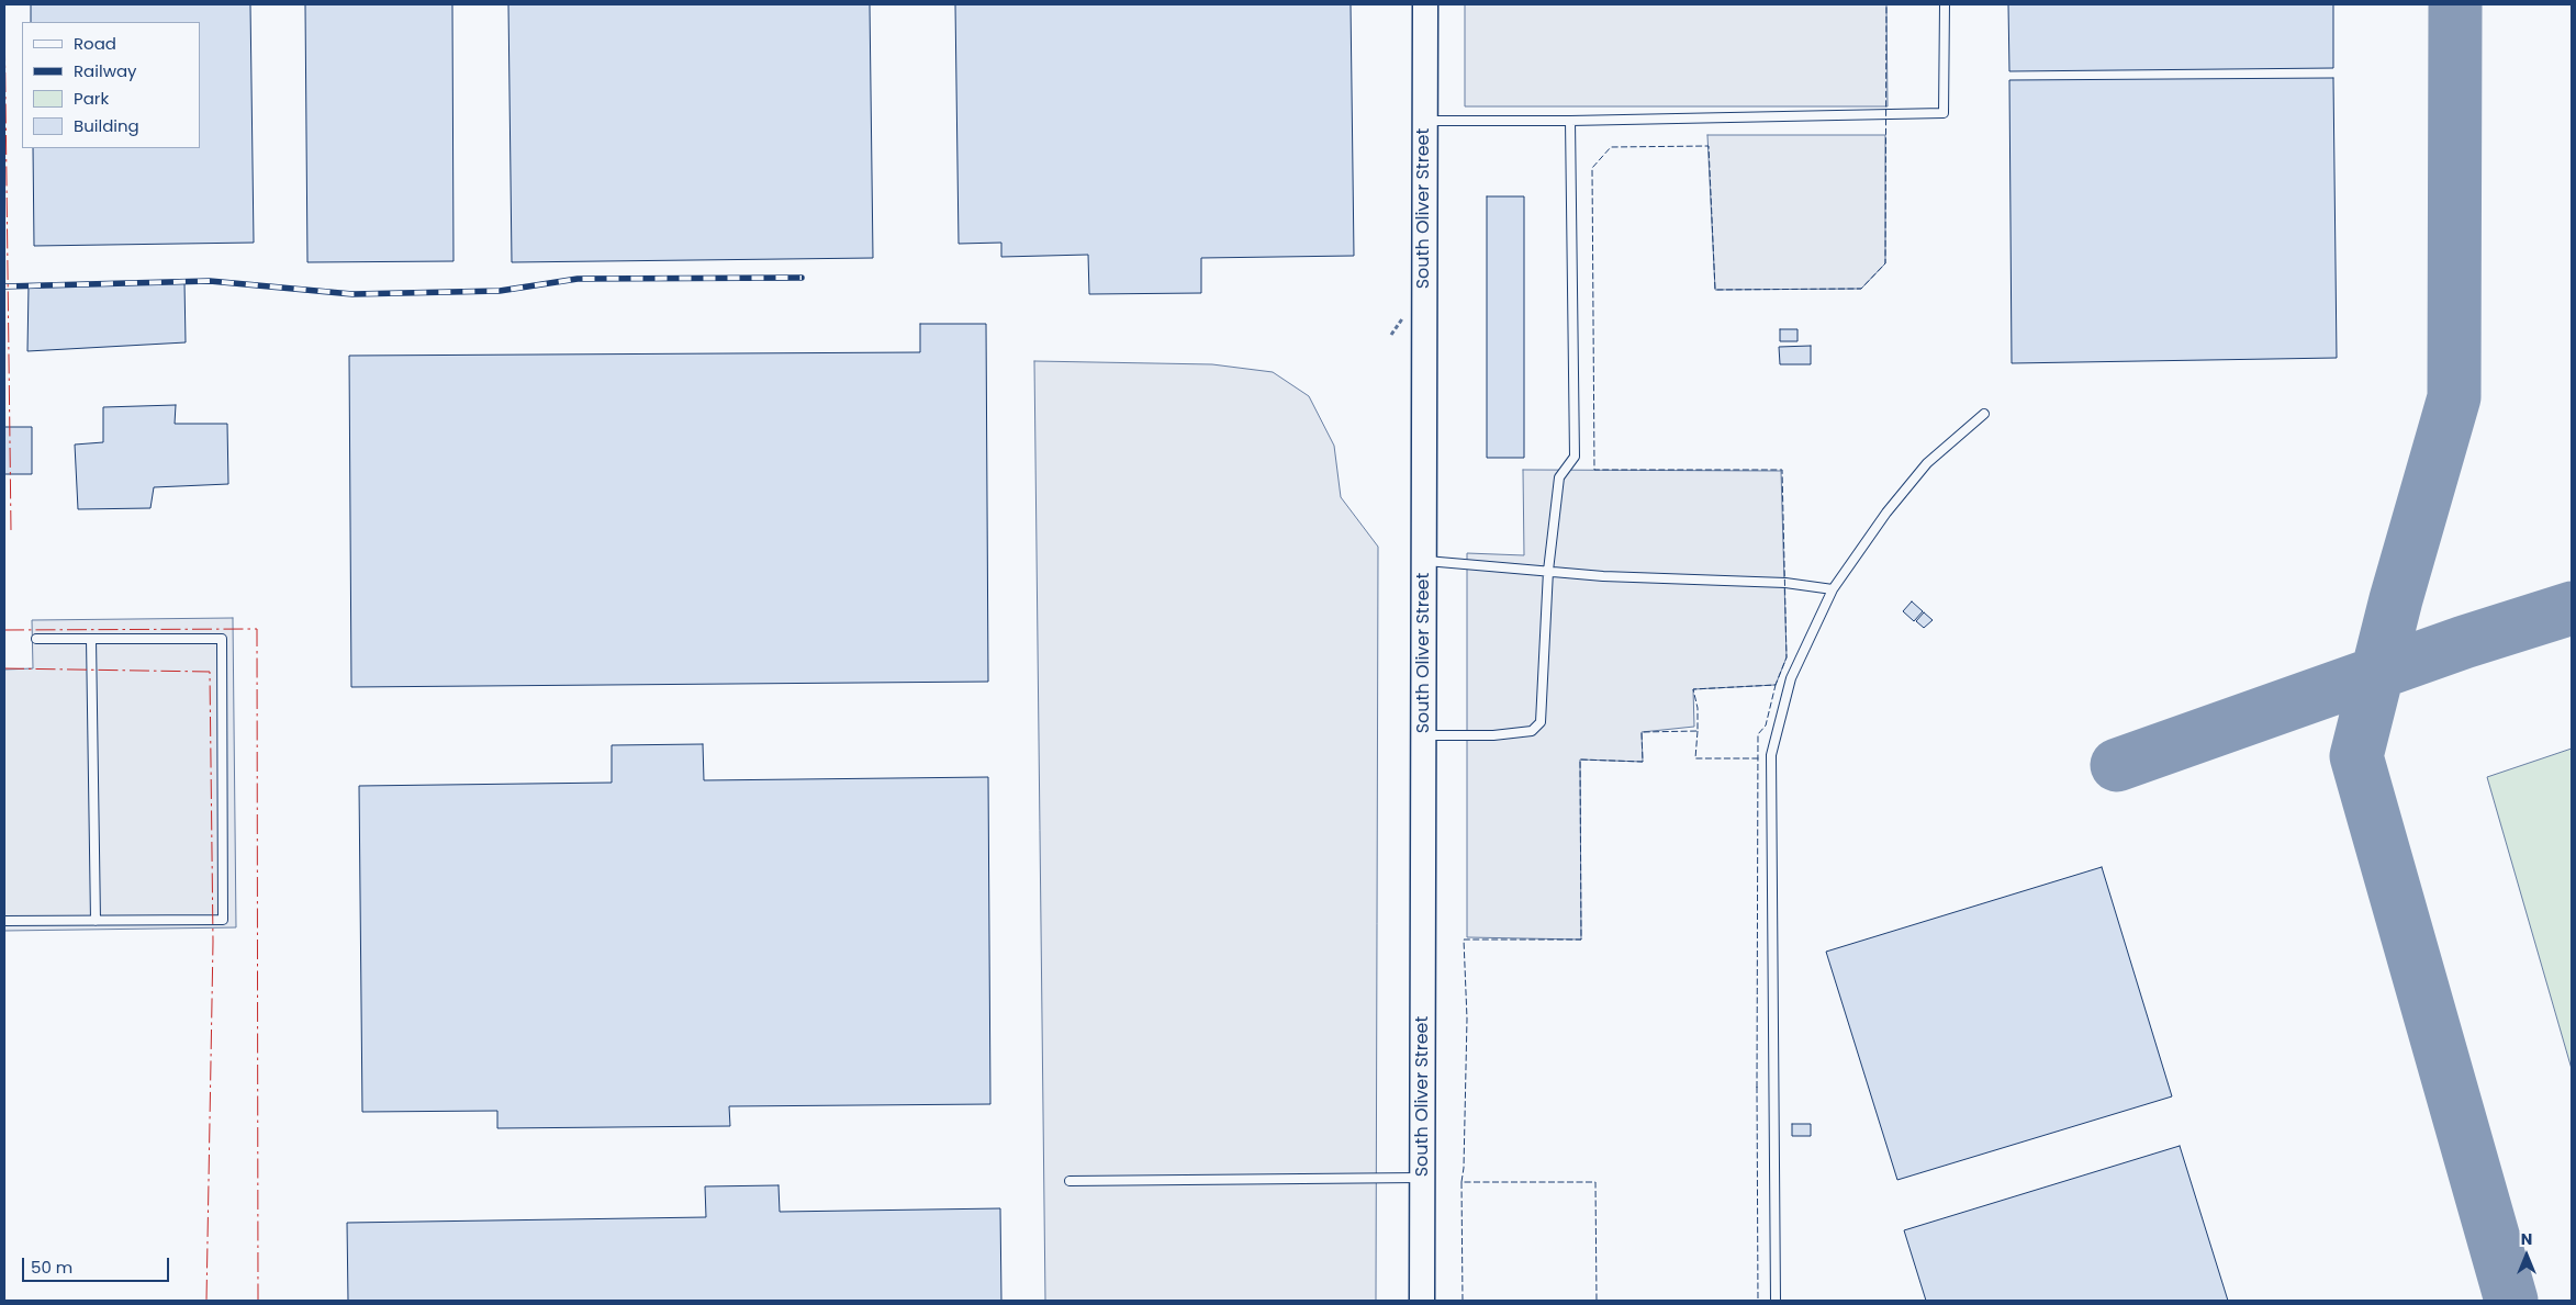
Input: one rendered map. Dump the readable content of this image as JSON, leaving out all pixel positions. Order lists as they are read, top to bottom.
{
  "streets": {
    "main road": ["South Oliver Street"]
  },
  "legend": [
    "Road",
    "Railway",
    "Park",
    "Building"
  ],
  "scale_bar": "50 m",
  "north": "top"
}
